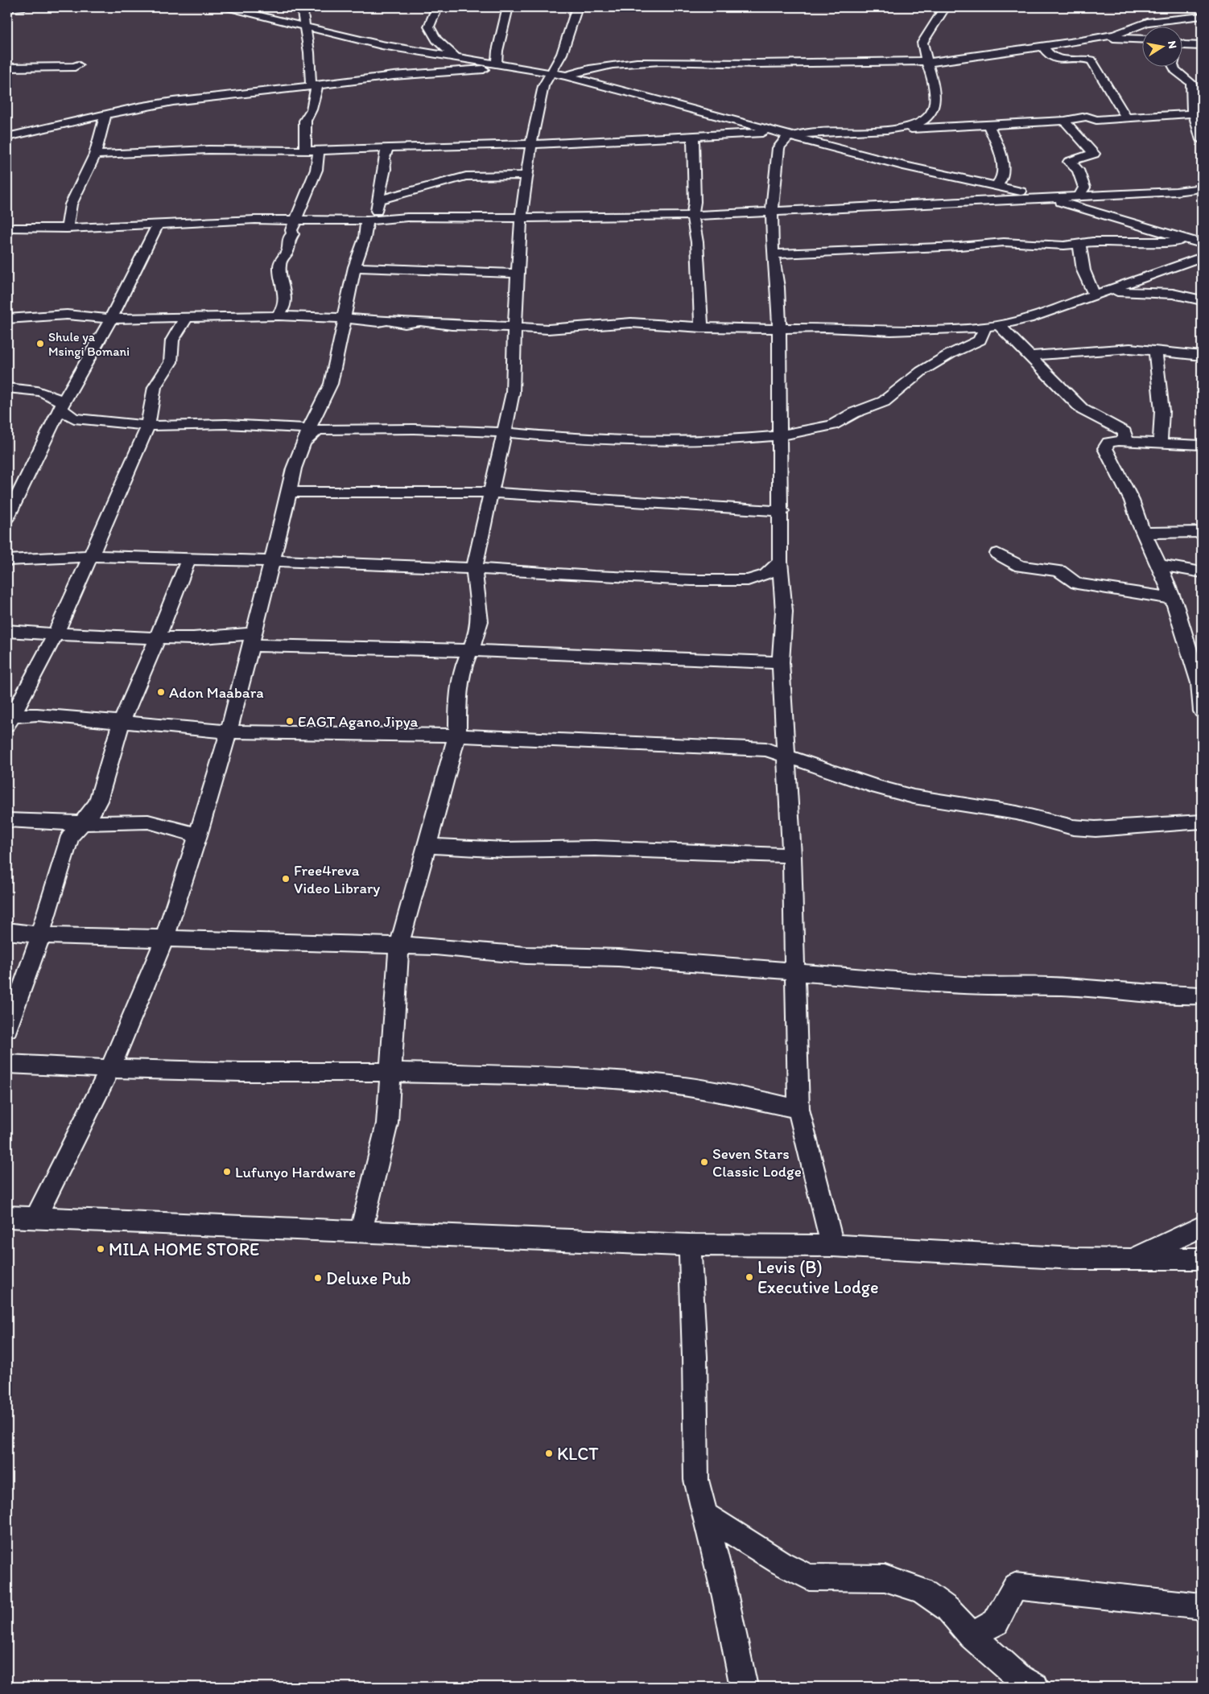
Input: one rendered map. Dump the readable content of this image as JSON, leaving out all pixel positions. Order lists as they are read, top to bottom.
{
  "places": [
    "Shule ya Msingi Bomani",
    "Adon Maabara",
    "EAGT Agano Jipya",
    "Free4reva Video Library",
    "Seven Stars Classic Lodge",
    "Lufunyo Hardware",
    "MILA HOME STORE",
    "Levis (B) Executive Lodge",
    "Deluxe Pub",
    "KLCT"
  ],
  "north": "right"
}
